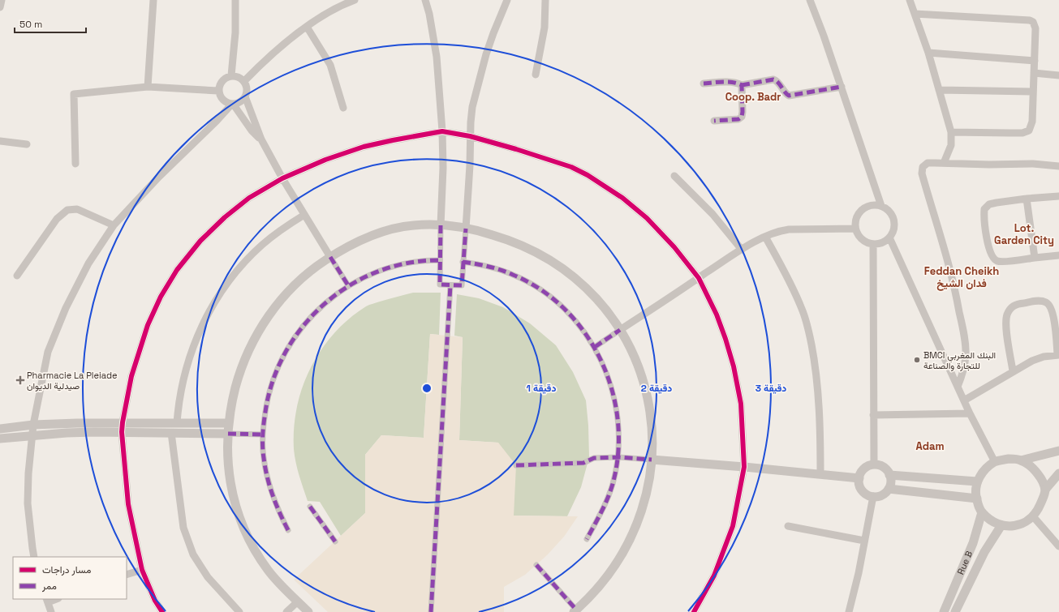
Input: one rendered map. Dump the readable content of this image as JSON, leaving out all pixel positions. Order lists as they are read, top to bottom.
{
  "streets": {
    "street": ["Rue B"]
  },
  "districts": [
    "Coop. Badr",
    "Lot. Garden City",
    "Feddan Cheikh فدان الشيخ",
    "Adam"
  ],
  "places": {
    "other": ["BMCI البنك المغربي للتجارة والصناعة"],
    "health": ["Pharmacie La Pleiade صيدلية الديوان"]
  },
  "legend": ["مسار دراجات", "ممر"],
  "scale_bar": "50 m",
  "rings": ["1 دقيقة", "2 دقيقة", "3 دقيقة"]
}
